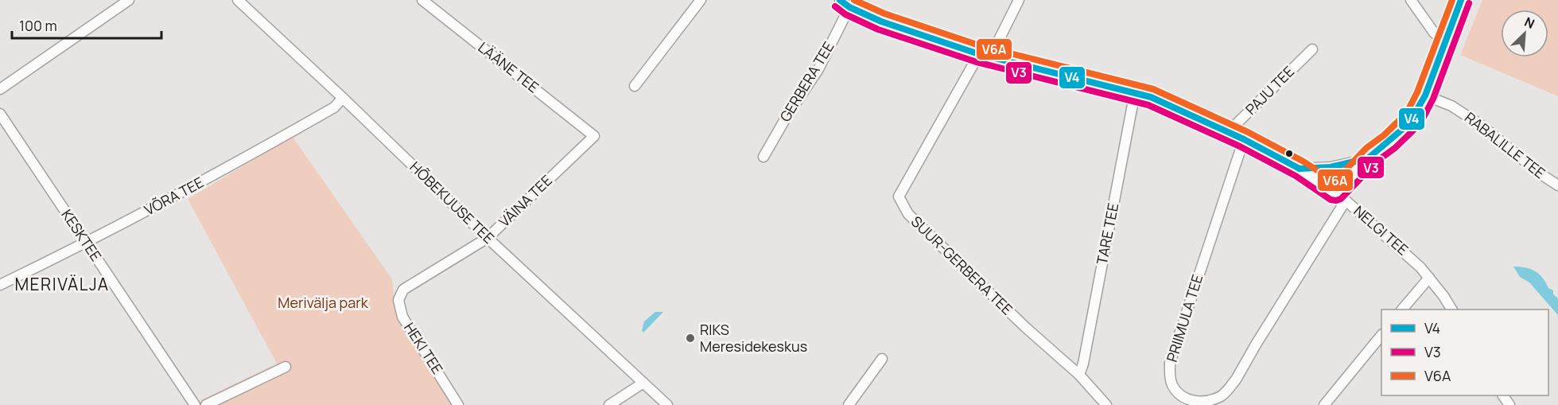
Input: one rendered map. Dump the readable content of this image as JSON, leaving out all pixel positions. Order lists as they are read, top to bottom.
{
  "streets": {
    "street": [
      "LÄÄNE TEE",
      "GERBERA TEE",
      "PAJU TEE",
      "RABALILLE TEE",
      "VÕRA TEE",
      "VÄINA TEE",
      "HÕBEKUUSE TEE",
      "NELGI TEE",
      "TARE TEE",
      "KESKTEE",
      "SUUR-GERBERA TEE",
      "PRIIMULA TEE",
      "HEKI TEE"
    ]
  },
  "crossings": [
    ["LÄÄNE TEE", "VÄINA TEE"],
    ["GERBERA TEE", "NELGI TEE"],
    ["PAJU TEE", "NELGI TEE"],
    ["VÕRA TEE", "HÕBEKUUSE TEE"],
    ["VÕRA TEE", "KESKTEE"],
    ["VÄINA TEE", "HÕBEKUUSE TEE"],
    ["VÄINA TEE", "HEKI TEE"],
    ["NELGI TEE", "TARE TEE"],
    ["NELGI TEE", "SUUR-GERBERA TEE"],
    ["NELGI TEE", "PRIIMULA TEE"],
    ["TARE TEE", "SUUR-GERBERA TEE"]
  ],
  "districts": ["MERIVÄLJA"],
  "parks": ["Merivälja park"],
  "places": ["RIKS Meresidekeskus"],
  "lines": ["transit line V4", "transit line V6A", "transit line V3"],
  "legend": ["V4", "V3", "V6A"],
  "scale_bar": "100 m",
  "north": "top right"
}
